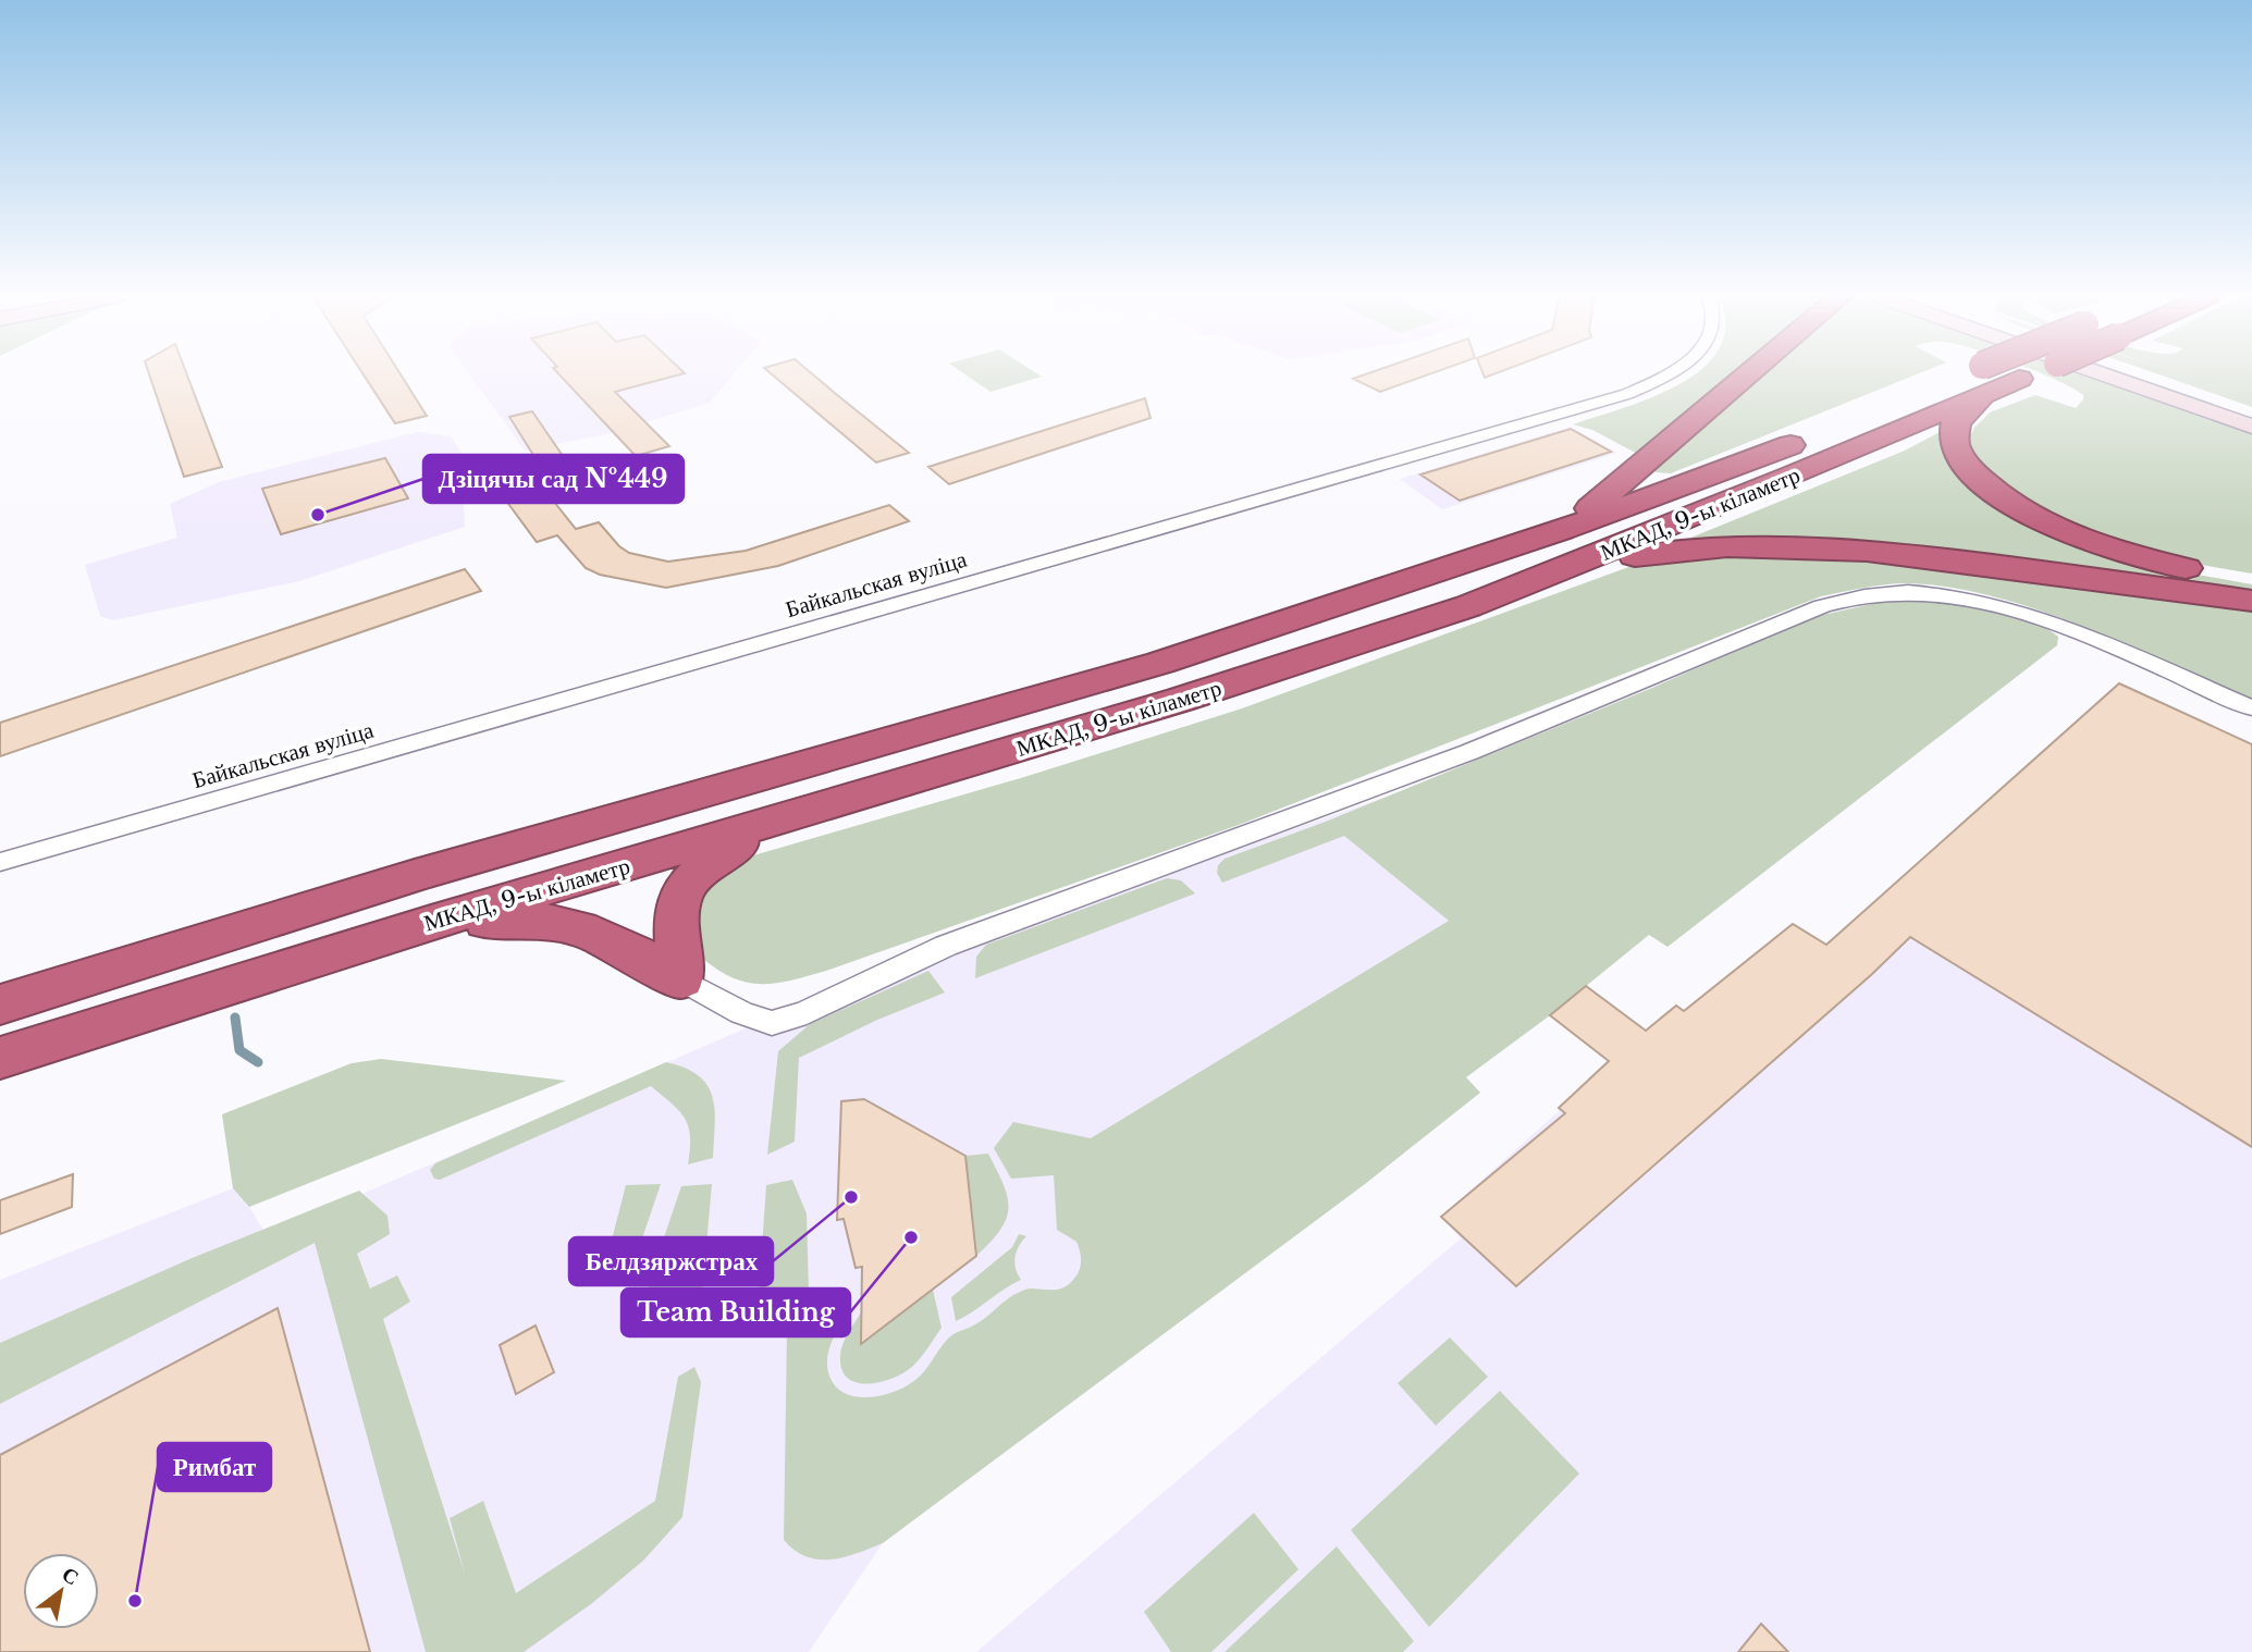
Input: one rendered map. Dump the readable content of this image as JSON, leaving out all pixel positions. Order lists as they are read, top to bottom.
{
  "streets": {
    "highway": ["МКАД, 9-ы кіламетр"],
    "street": ["Байкальская вуліца"]
  },
  "places": [
    "Дзіцячы сад №449",
    "Белдзяржстрах",
    "Team Building",
    "Римбат"
  ],
  "north": "top right"
}
